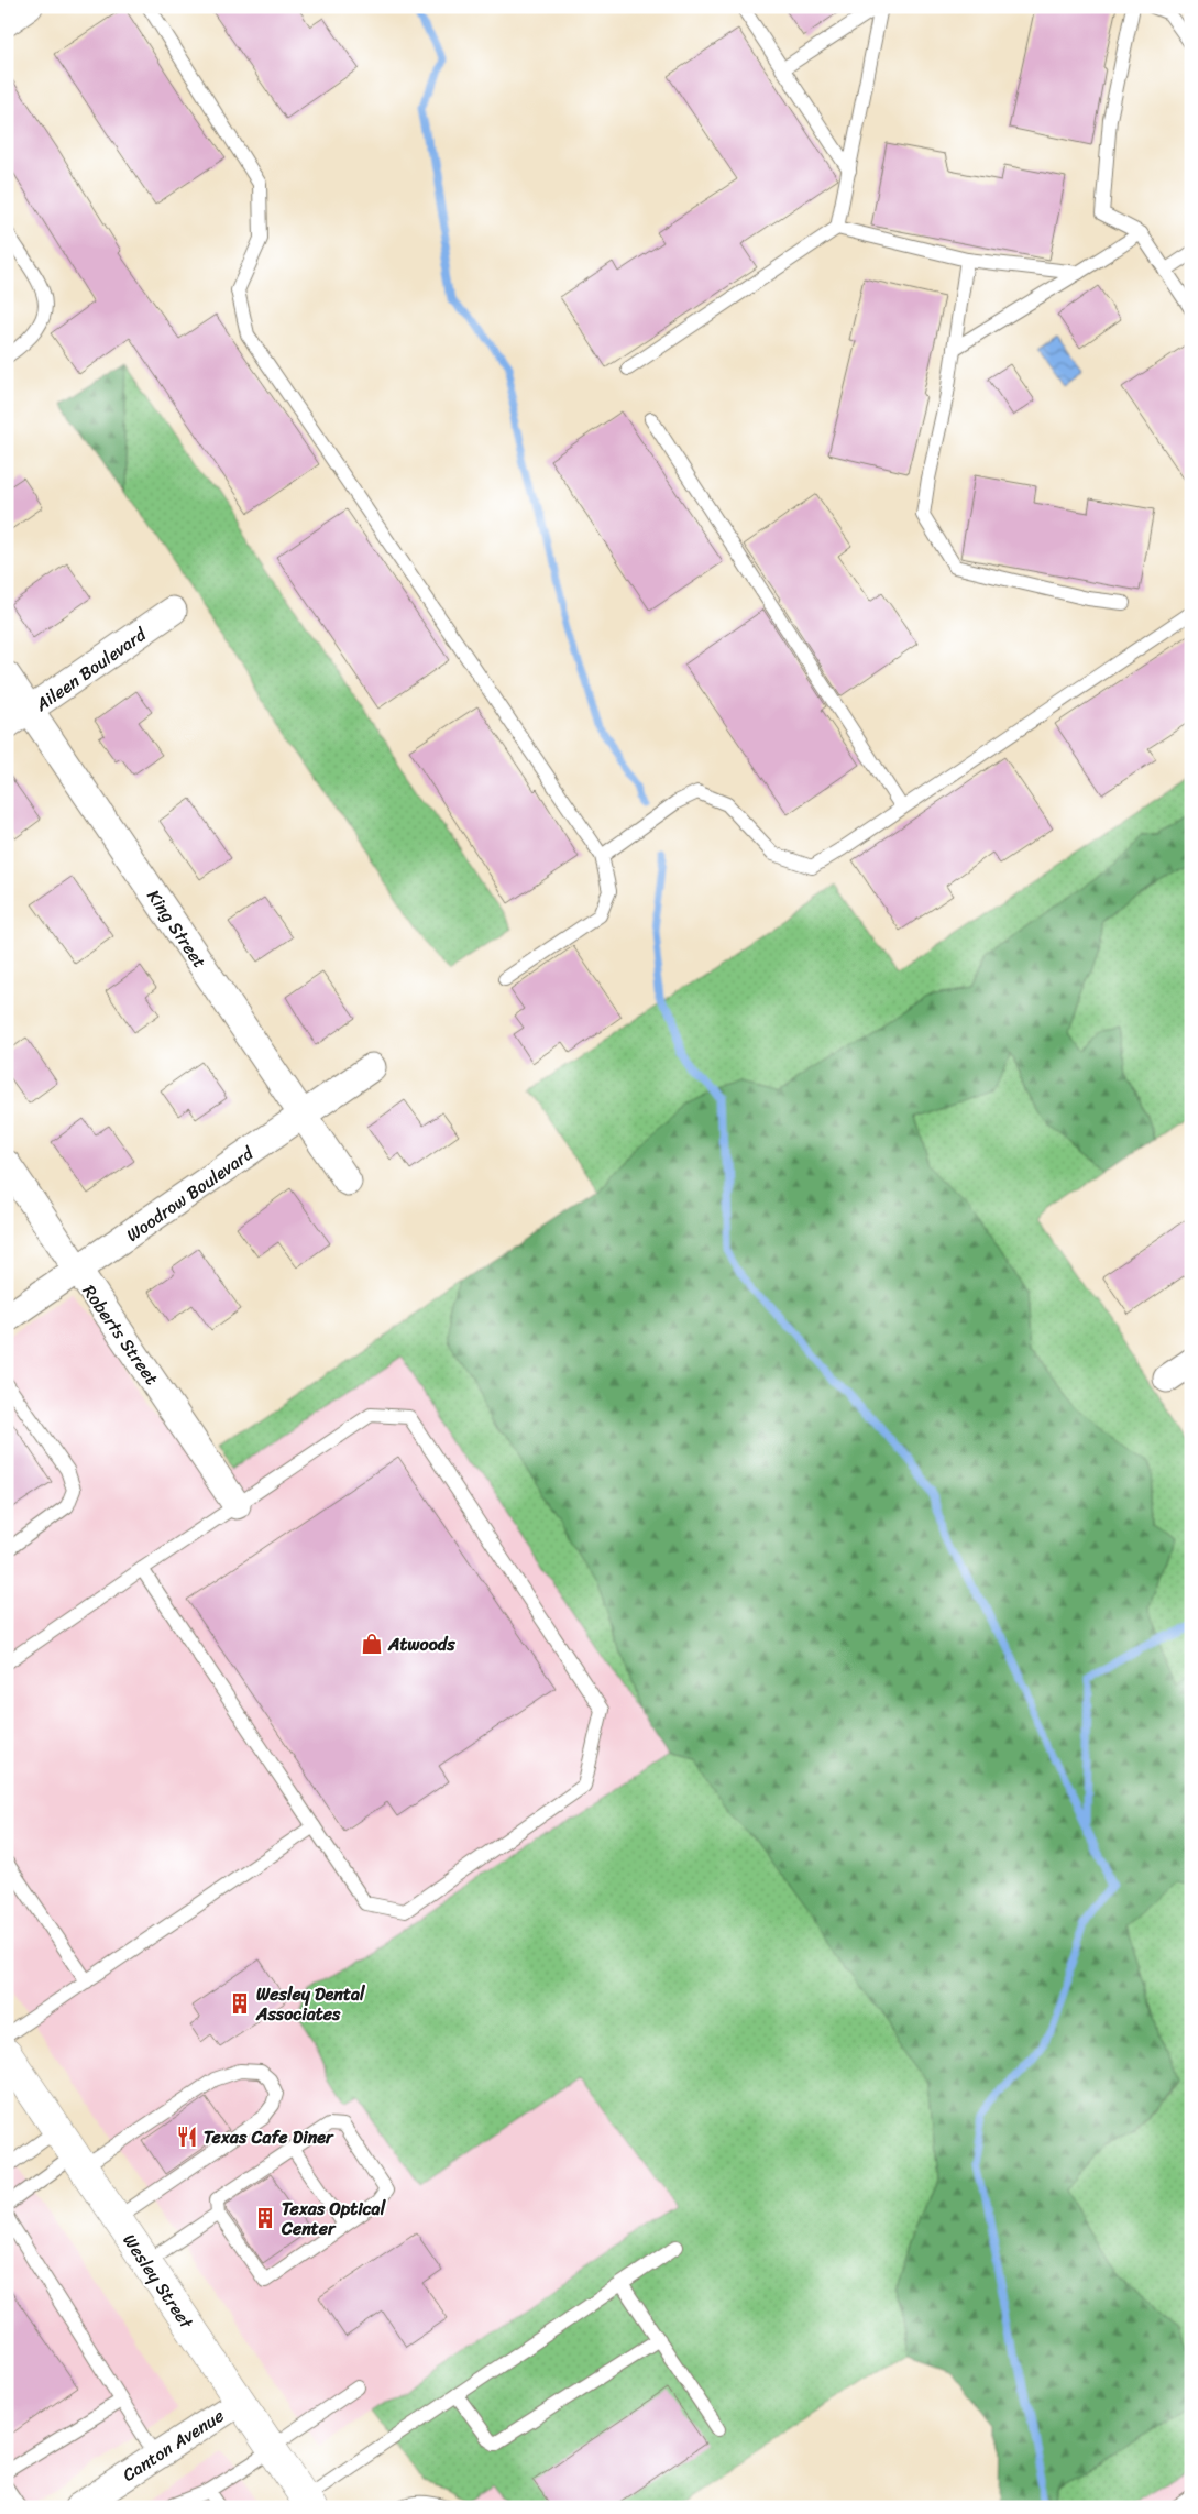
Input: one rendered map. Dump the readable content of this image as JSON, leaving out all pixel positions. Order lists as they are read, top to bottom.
{
  "streets": {
    "main road": ["Wesley Street"],
    "street": [
      "Aileen Boulevard",
      "King Street",
      "Woodrow Boulevard",
      "Roberts Street",
      "Canton Avenue"
    ]
  },
  "crossings": [
    ["Aileen Boulevard", "King Street"],
    ["King Street", "Woodrow Boulevard"],
    ["Woodrow Boulevard", "Roberts Street"],
    ["Wesley Street", "Canton Avenue"]
  ],
  "places": {
    "shop": ["Atwoods"],
    "building": ["Wesley Dental Associates", "Texas Optical Center"],
    "restaurant": ["Texas Cafe Diner"]
  }
}
